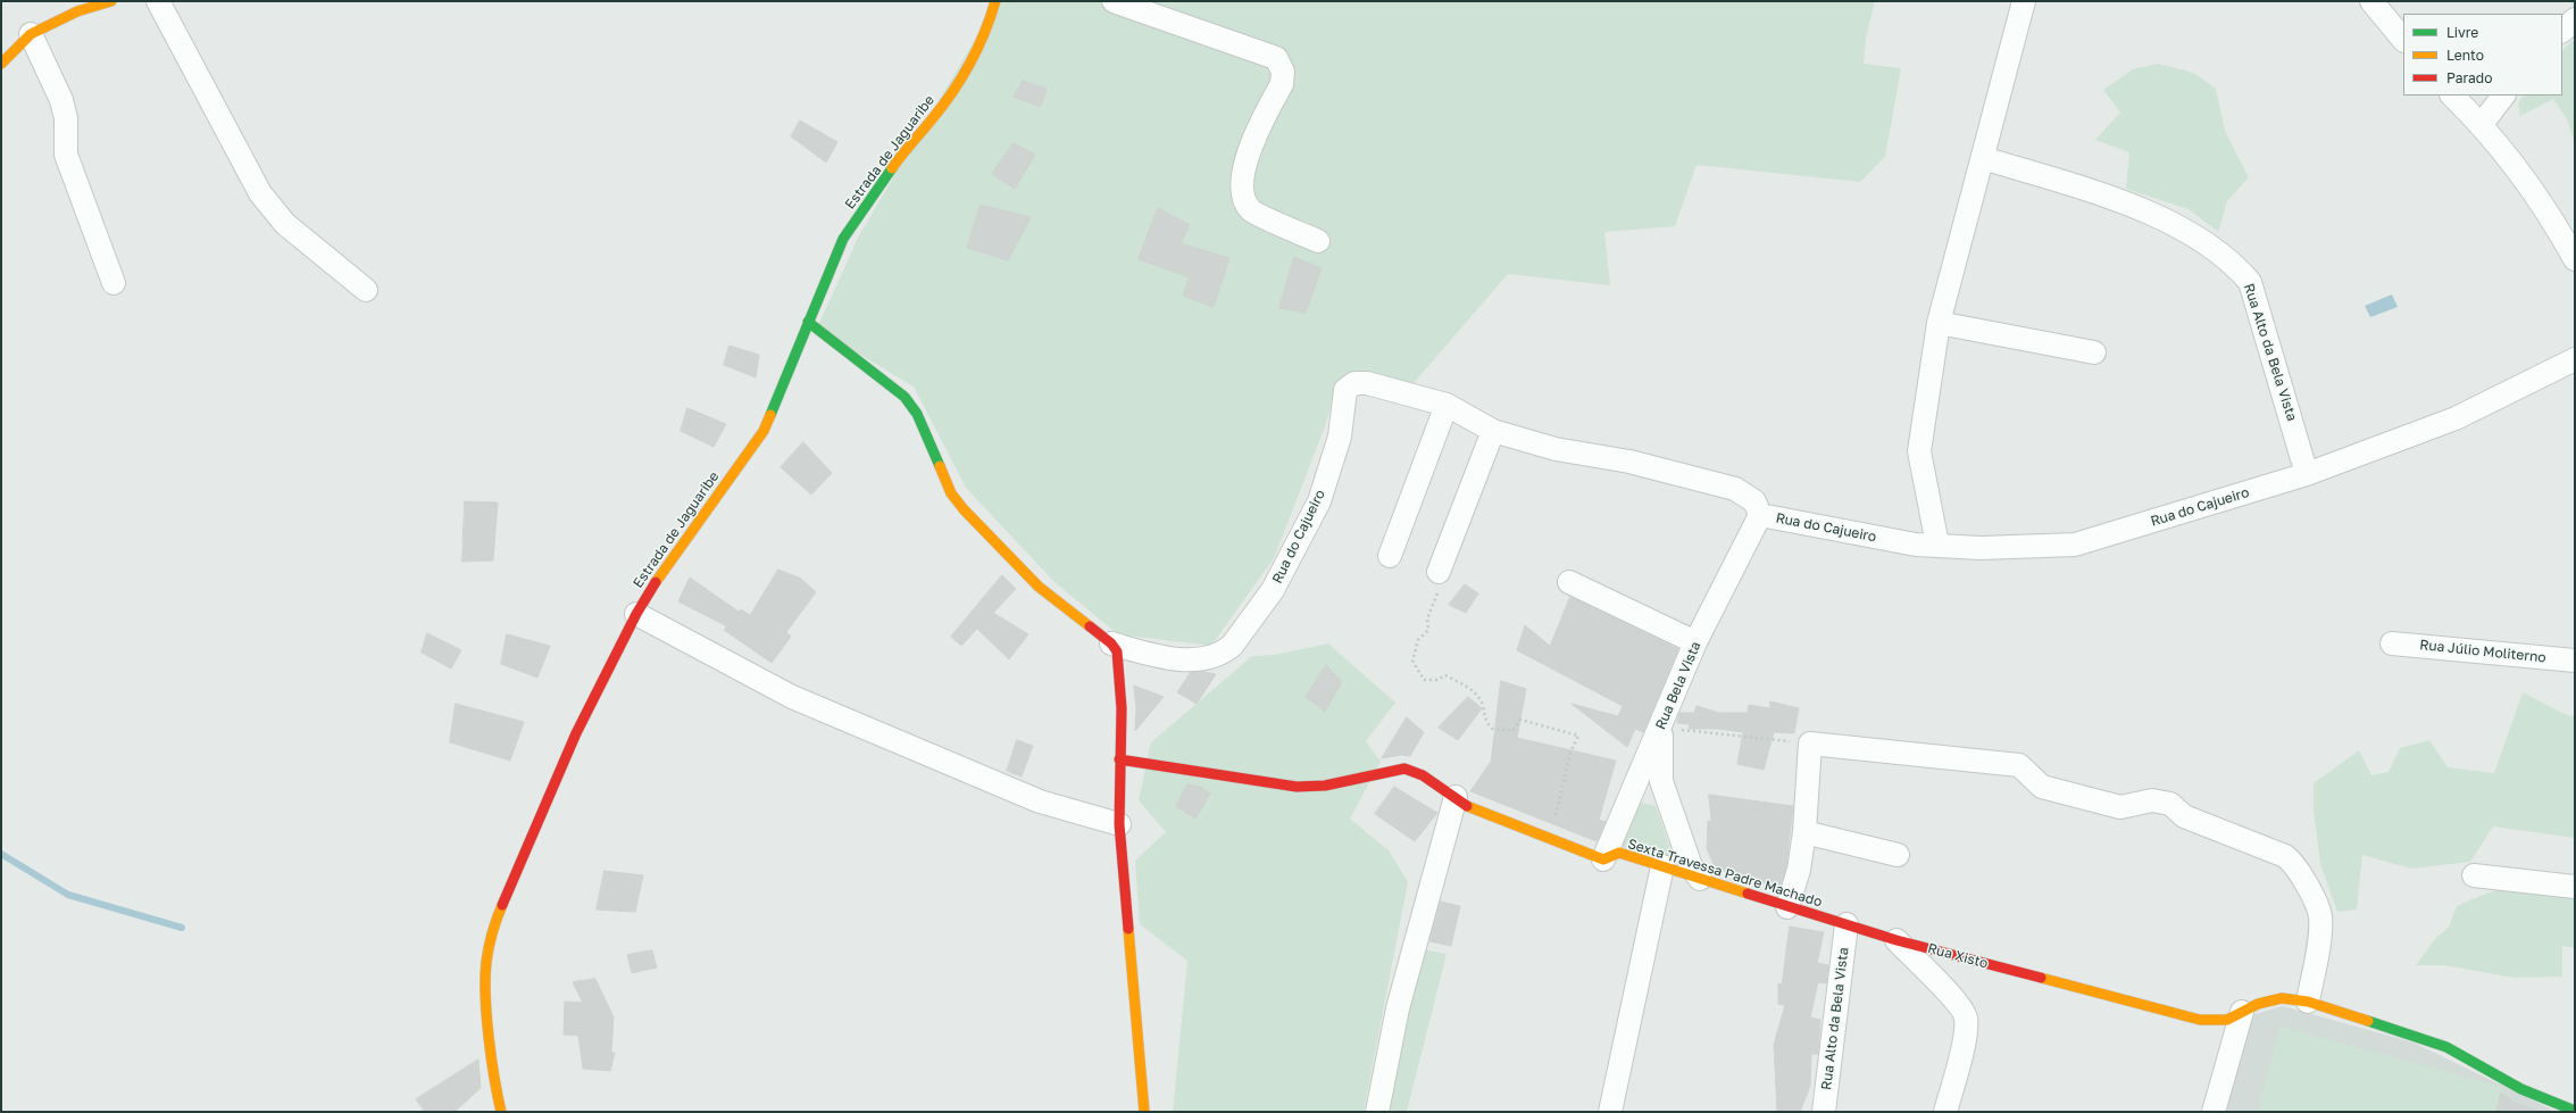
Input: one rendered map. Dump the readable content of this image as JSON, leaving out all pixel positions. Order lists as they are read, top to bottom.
{
  "streets": {
    "street": [
      "Estrada de Jaguaribe",
      "Rua Alto da Bela Vista",
      "Rua do Cajueiro",
      "Rua Júlio Moliterno",
      "Rua Bela Vista",
      "Sexta Travessa Padre Machado",
      "Rua Xisto"
    ]
  },
  "crossings": [
    ["Rua Alto da Bela Vista", "Rua do Cajueiro"],
    ["Rua Alto da Bela Vista", "Sexta Travessa Padre Machado"],
    ["Rua do Cajueiro", "Rua Bela Vista"],
    ["Rua Bela Vista", "Sexta Travessa Padre Machado"],
    ["Sexta Travessa Padre Machado", "Rua Xisto"]
  ],
  "legend": ["Livre", "Lento", "Parado"]
}
